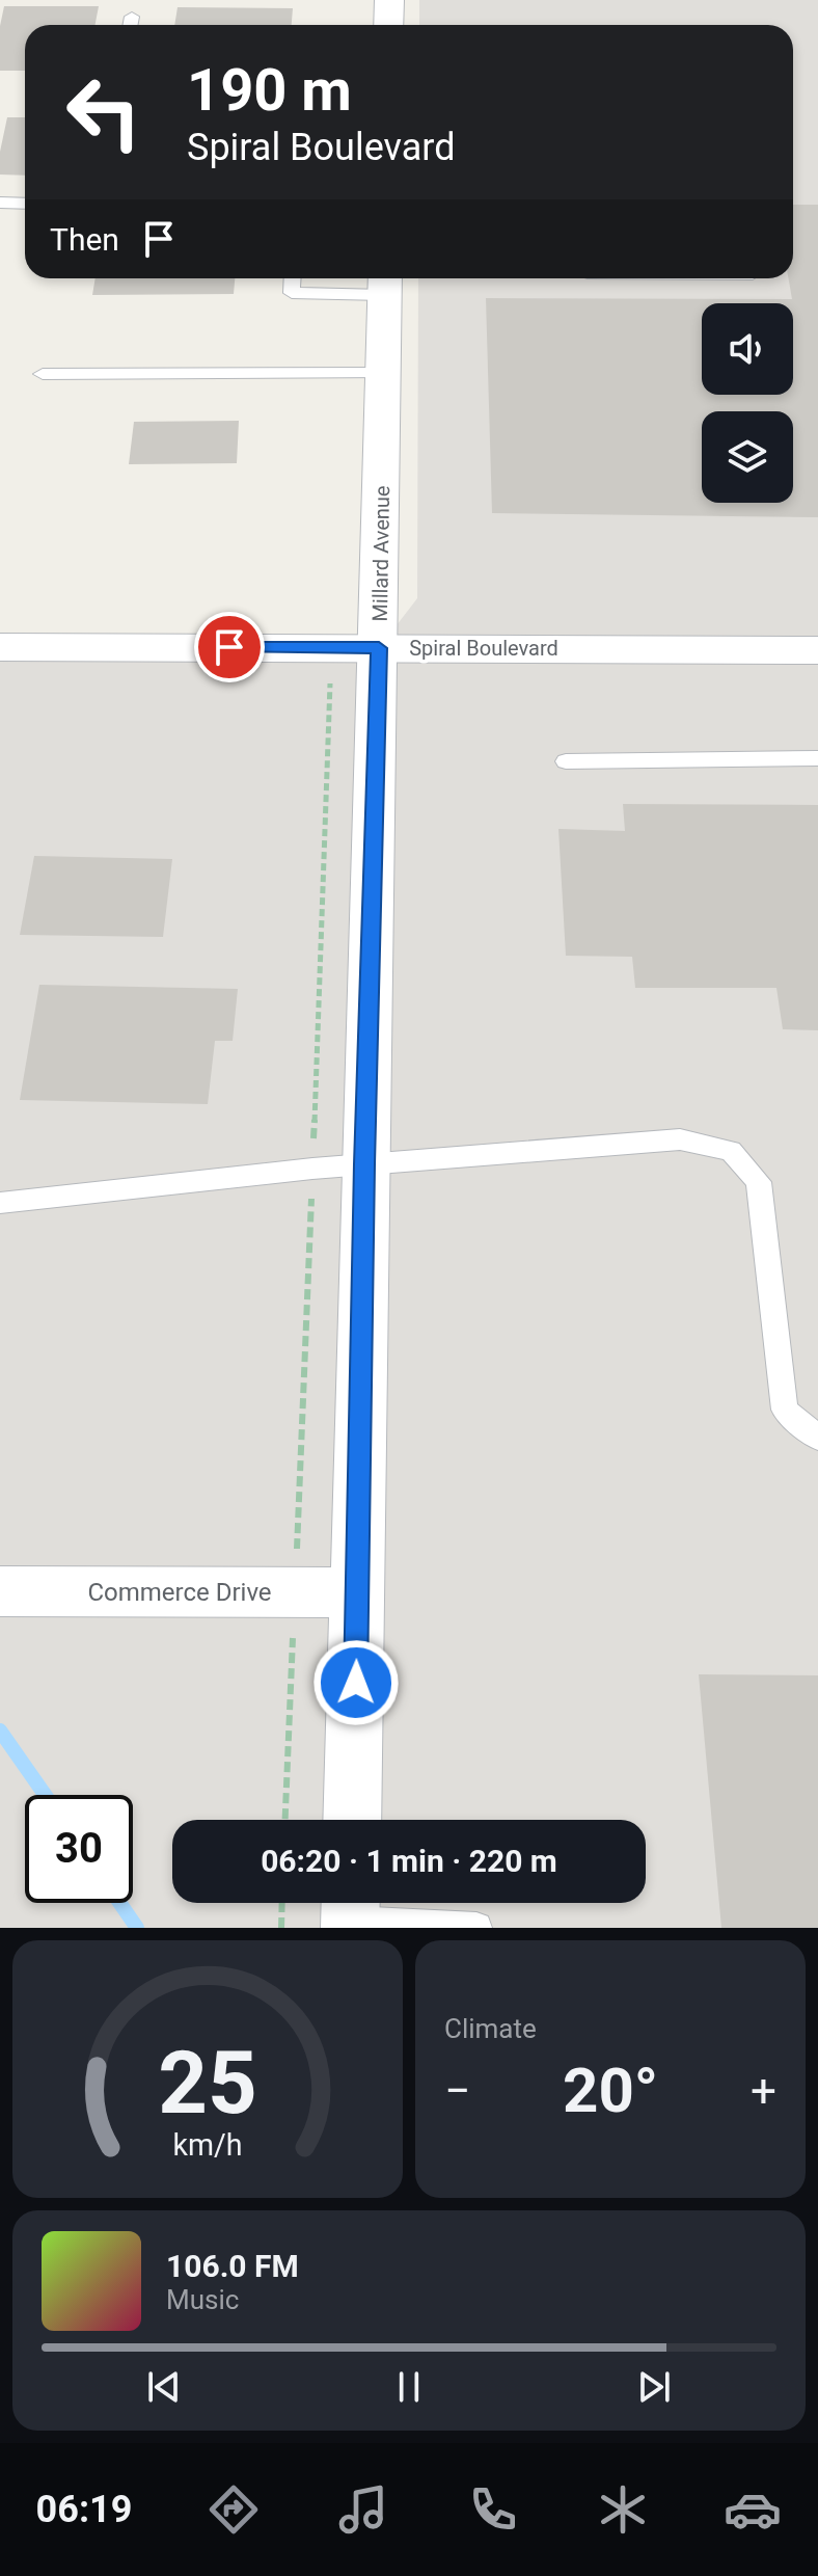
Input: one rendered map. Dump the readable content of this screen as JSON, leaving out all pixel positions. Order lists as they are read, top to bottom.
{
  "streets": {
    "street": ["Millard Avenue", "Spiral Boulevard", "Commerce Drive"]
  },
  "crossings": [
    ["Millard Avenue", "Spiral Boulevard"],
    ["Millard Avenue", "Commerce Drive"]
  ],
  "page": {
    "turn": ["190 m", "Spiral Boulevard"],
    "then": "Then",
    "limit": "30",
    "trip": "06:20 · 1 min · 220 m",
    "tile": "Climate",
    "heat": ["−", "20°", "+"],
    "song": ["106.0 FM", "Music"],
    "tabs": "06:19",
    "gauge": ["25", "km/h"]
  }
}
